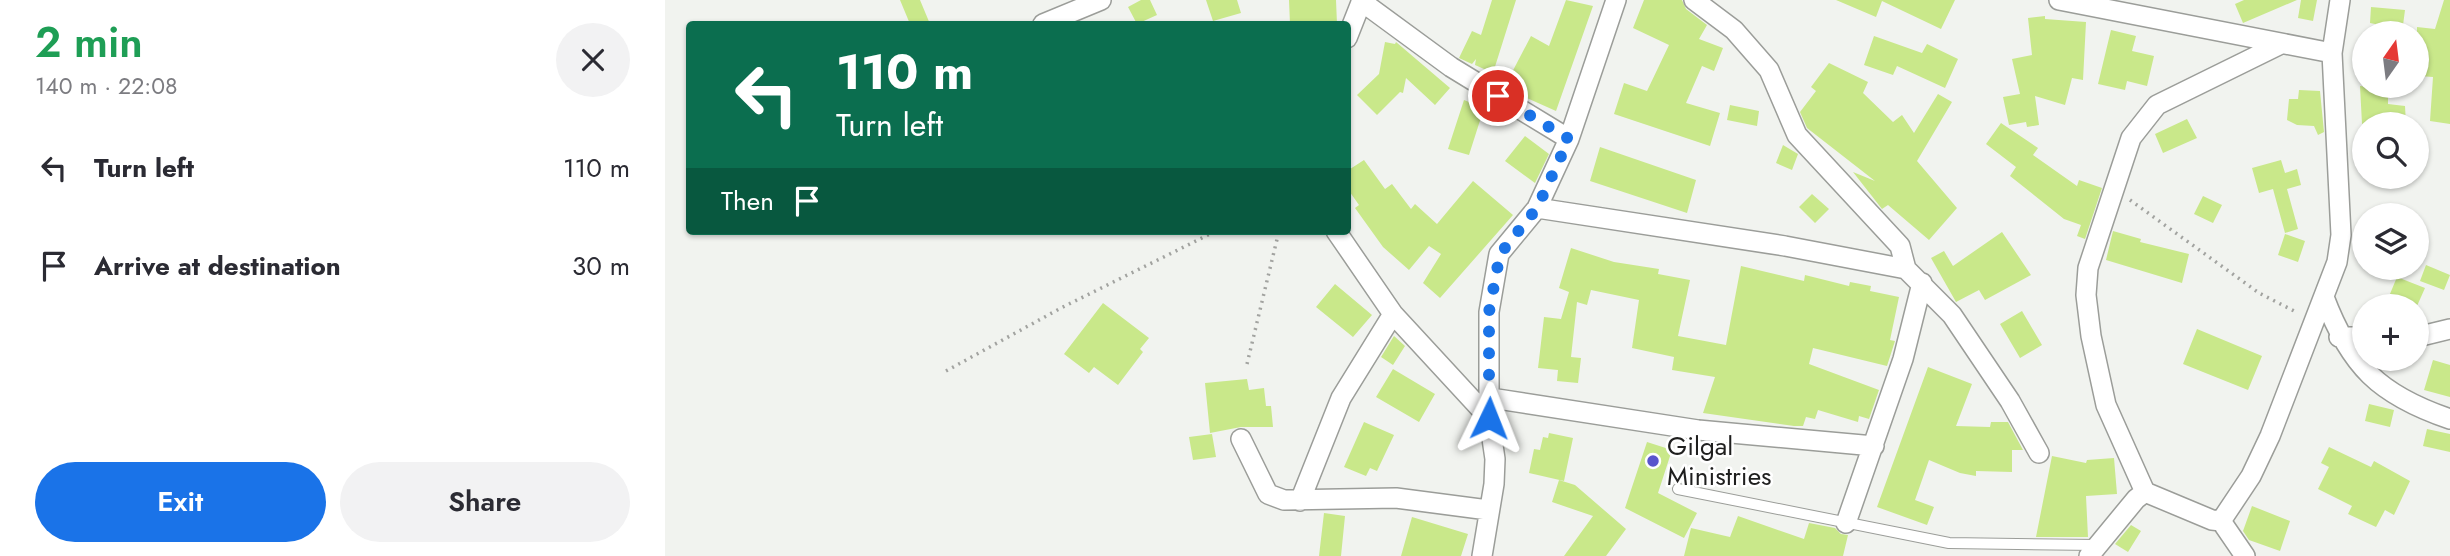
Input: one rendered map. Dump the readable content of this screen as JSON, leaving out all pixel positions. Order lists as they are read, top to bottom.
{
  "places": ["Gilgal Ministries"],
  "north": "top",
  "page": {
    "heading": ["2 min", "140 m · 22:08"],
    "map_buttons": "+",
    "turn": ["110 m", "Turn left"],
    "list": [
      {
        "name": "Turn left",
        "value": "110 m"
      },
      {
        "name": "Arrive at destination",
        "value": "30 m"
      }
    ],
    "then": "Then",
    "buttons": ["Exit", "Share"]
  }
}
